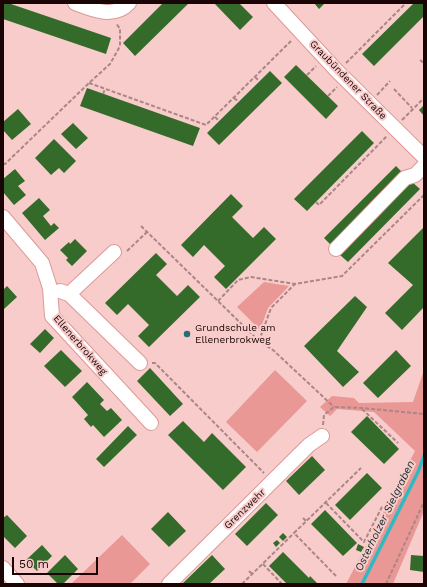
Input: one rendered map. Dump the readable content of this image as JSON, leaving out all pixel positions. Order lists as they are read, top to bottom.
{
  "streets": {
    "street": ["Graubündener Straße", "Ellenerbrokweg", "Grenzwehr"]
  },
  "water": ["Osterholzer Sielgraben"],
  "places": ["Grundschule am Ellenerbrokweg"],
  "scale_bar": "50 m"
}
